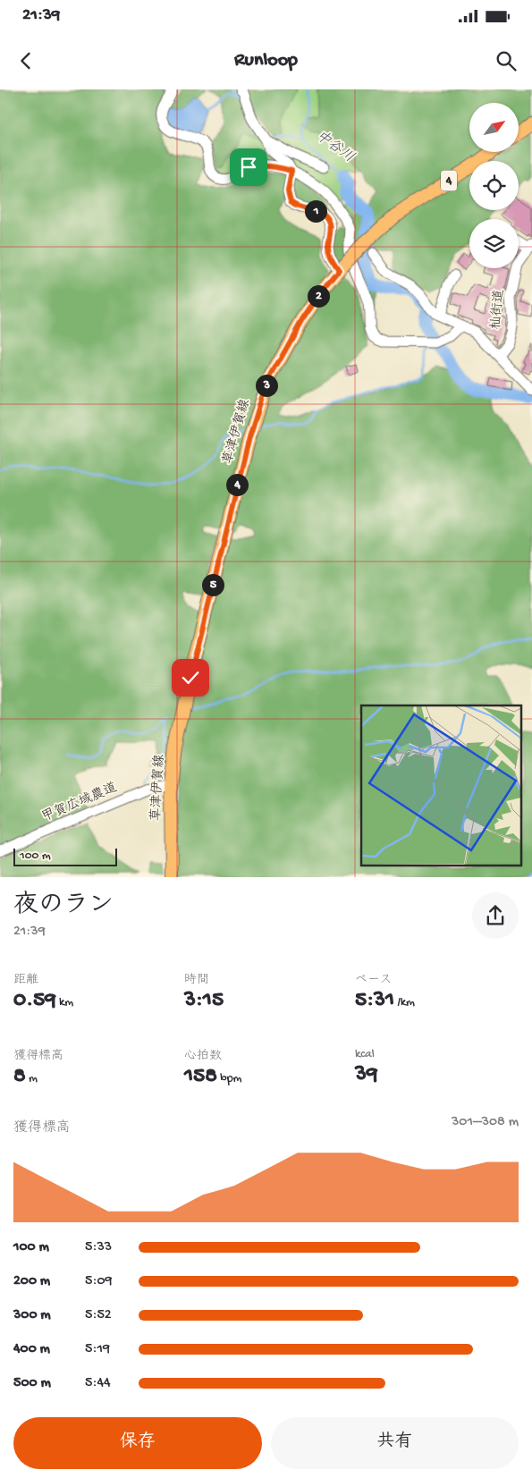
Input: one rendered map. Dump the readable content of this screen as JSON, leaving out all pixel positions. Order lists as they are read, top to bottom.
{
  "streets": {
    "main road": ["4", "草津伊賀線"],
    "street": ["杣街道", "甲賀広域農道"]
  },
  "crossings": [
    ["草津伊賀線", "甲賀広域農道"]
  ],
  "water": ["中谷川"],
  "scale_bar": "100 m",
  "north": "top right",
  "page": {
    "status": "21:39",
    "header": "Runloop",
    "pins": [
      "1",
      "2",
      "3",
      "4",
      "5"
    ],
    "scale": "100 m",
    "heading": ["夜のラン", "21:39"],
    "stats": [
      ["距離", "0.59 km"],
      ["時間", "3:15"],
      ["ペース", "5:31 /km"],
      ["獲得標高", "8 m"],
      ["心拍数", "158 bpm"],
      ["kcal", "39"]
    ],
    "chart": ["獲得標高", "301–308 m"],
    "list": [
      {
        "name": "100 m",
        "note": "5:33"
      },
      {
        "name": "200 m",
        "note": "5:09"
      },
      {
        "name": "300 m",
        "note": "5:52"
      },
      {
        "name": "400 m",
        "note": "5:19"
      },
      {
        "name": "500 m",
        "note": "5:44"
      }
    ],
    "buttons": ["保存", "共有"]
  }
}
